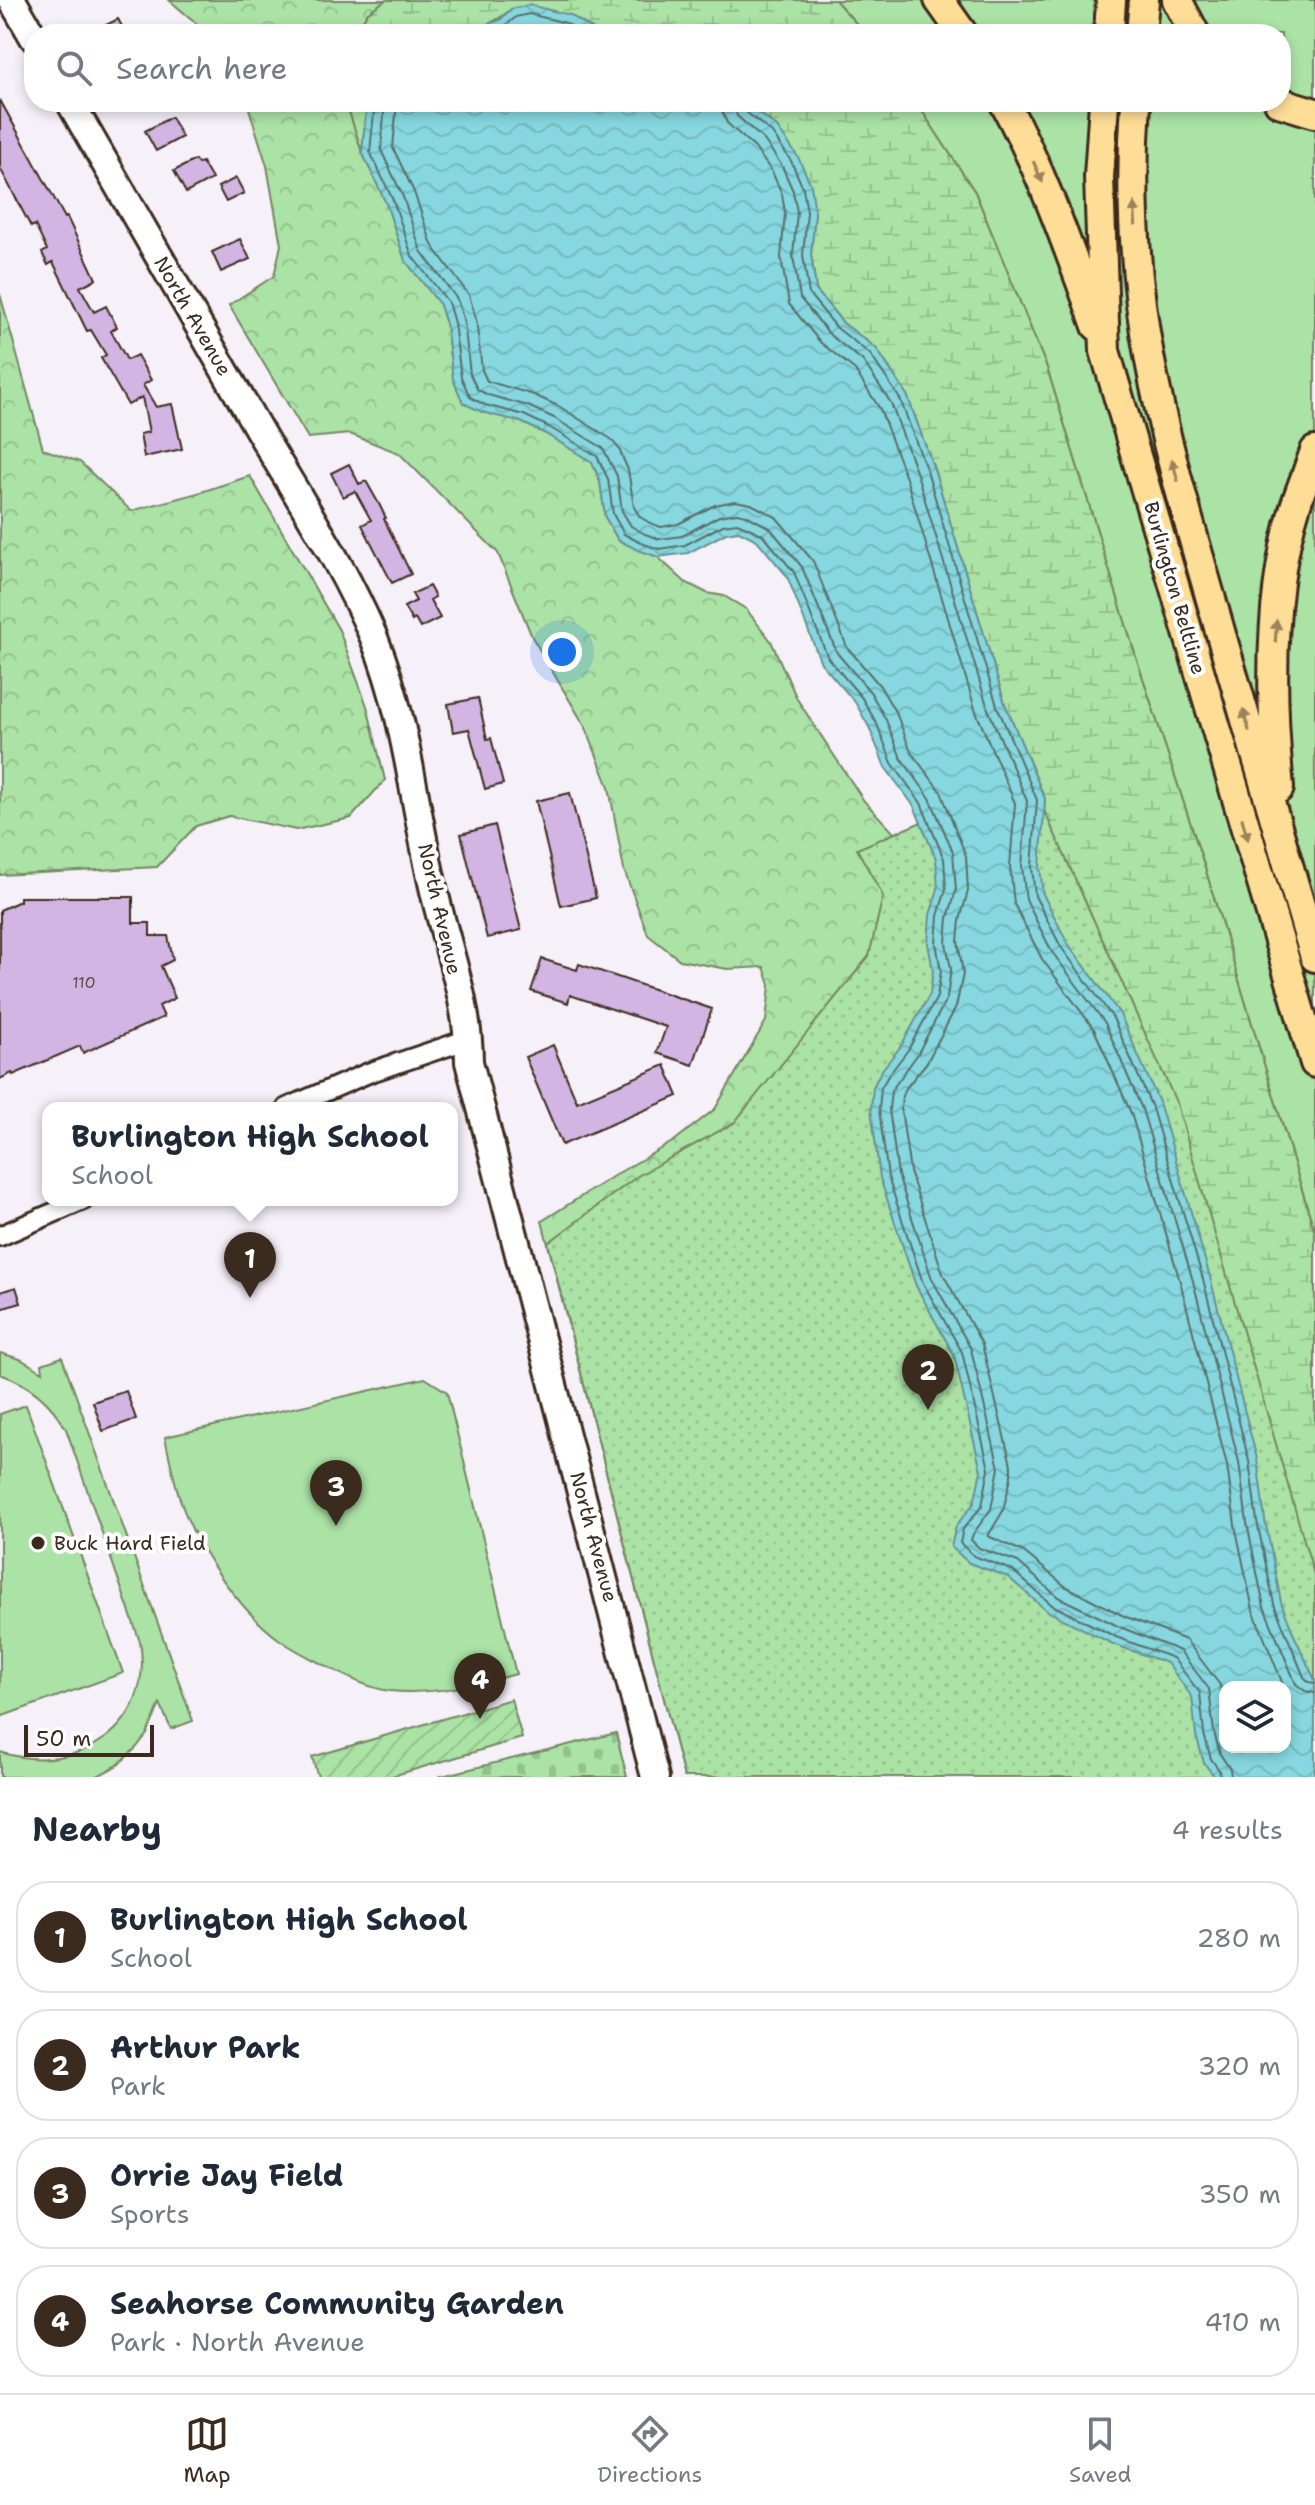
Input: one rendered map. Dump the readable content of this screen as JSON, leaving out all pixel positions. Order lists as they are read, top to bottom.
{
  "streets": {
    "main road": ["North Avenue", "Burlington Beltline"]
  },
  "places": ["Buck Hard Field"],
  "house_numbers": ["110"],
  "scale_bar": "50 m",
  "page": {
    "search": "Search here",
    "popup": ["Burlington High School", "School"],
    "pins": [
      "1",
      "2",
      "3",
      "4"
    ],
    "scale": "50 m",
    "heading": ["Nearby", "4 results"],
    "list": [
      {
        "mark": "1",
        "name": "Burlington High School",
        "note": "School",
        "value": "280 m"
      },
      {
        "mark": "2",
        "name": "Arthur Park",
        "note": "Park",
        "value": "320 m"
      },
      {
        "mark": "3",
        "name": "Orrie Jay Field",
        "note": "Sports",
        "value": "350 m"
      },
      {
        "mark": "4",
        "name": "Seahorse Community Garden",
        "note": "Park · North Avenue",
        "value": "410 m"
      }
    ],
    "nav": ["Map", "Directions", "Saved"]
  }
}
